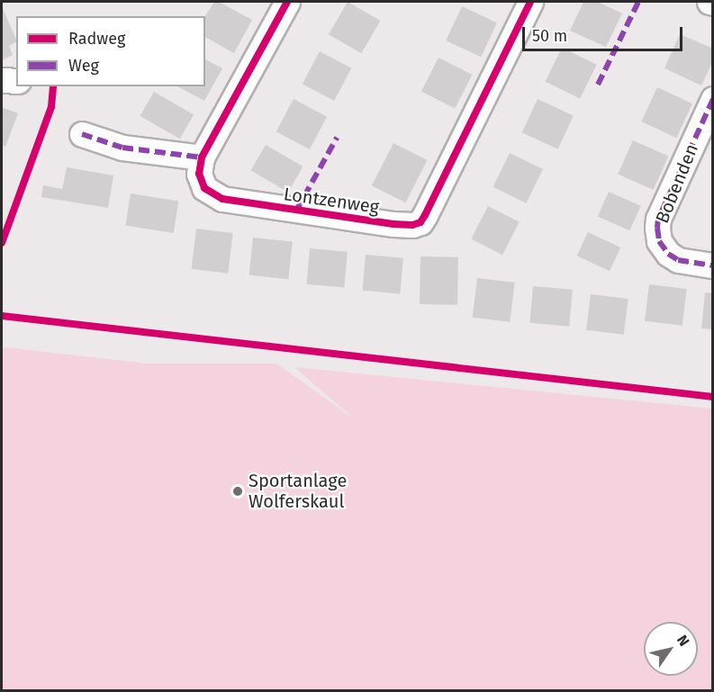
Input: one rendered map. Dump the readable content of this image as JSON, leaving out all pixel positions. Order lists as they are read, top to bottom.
{
  "streets": {
    "street": ["Bobenden", "Lontzenweg"]
  },
  "places": ["Sportanlage Wolferskaul"],
  "legend": ["Radweg", "Weg"],
  "scale_bar": "50 m",
  "north": "top right"
}
